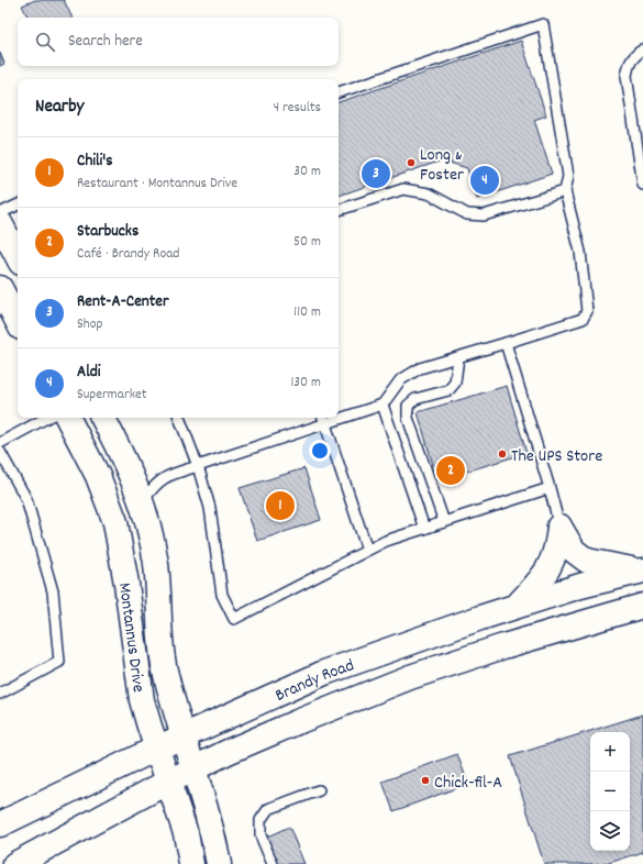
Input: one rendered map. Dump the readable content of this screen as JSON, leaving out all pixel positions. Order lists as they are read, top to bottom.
{
  "streets": {
    "main road": ["Montannus Drive", "Brandy Road"]
  },
  "crossings": [
    ["Montannus Drive", "Brandy Road"]
  ],
  "places": ["Long & Foster", "The UPS Store", "Chick-fil-A"],
  "page": {
    "search": "Search here",
    "heading": ["Nearby", "4 results"],
    "list": [
      {
        "mark": "1",
        "name": "Chili's",
        "note": "Restaurant · Montannus Drive",
        "value": "30 m"
      },
      {
        "mark": "2",
        "name": "Starbucks",
        "note": "Café · Brandy Road",
        "value": "50 m"
      },
      {
        "mark": "3",
        "name": "Rent-A-Center",
        "note": "Shop",
        "value": "110 m"
      },
      {
        "mark": "4",
        "name": "Aldi",
        "note": "Supermarket",
        "value": "130 m"
      }
    ],
    "pins": [
      "3",
      "4",
      "2",
      "1"
    ],
    "map_buttons": ["+", "−"]
  }
}
